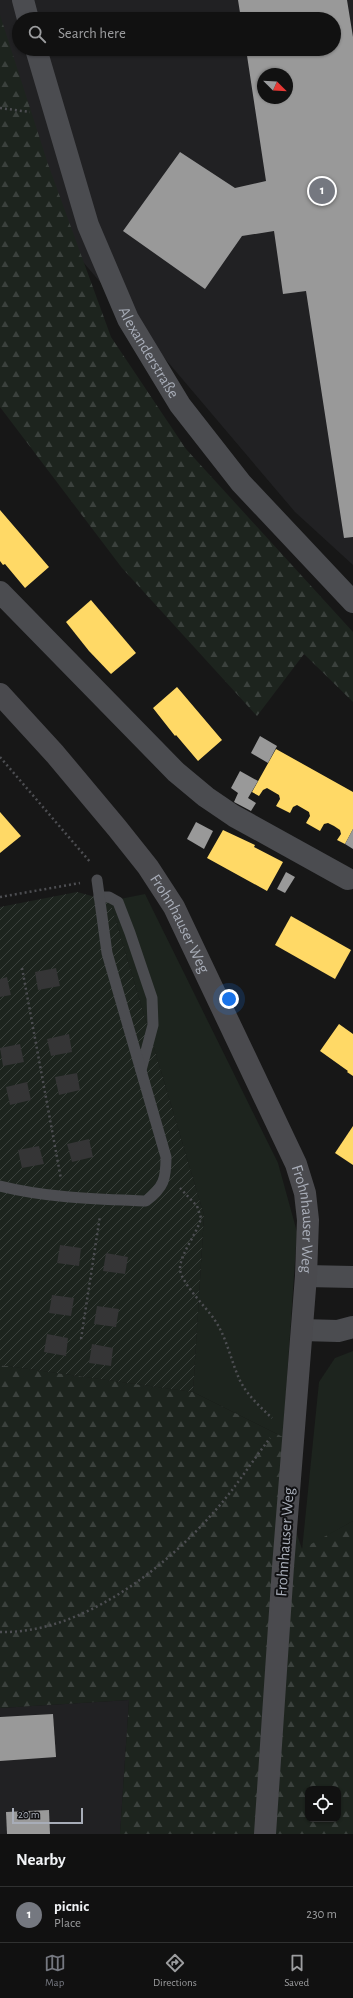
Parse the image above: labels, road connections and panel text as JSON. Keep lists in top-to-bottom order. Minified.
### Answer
{"streets":{"main road":["Frohnhauser Weg"],"street":["Alexanderstraße"]},"scale_bar":"20 m","north":"bottom right","page":{"search":"Search here","pins":"1","scale":"20 m","heading":"Nearby","list":[{"mark":"1","name":"picnic","note":"Place","value":"230 m"}],"nav":["Map","Directions","Saved"]}}
